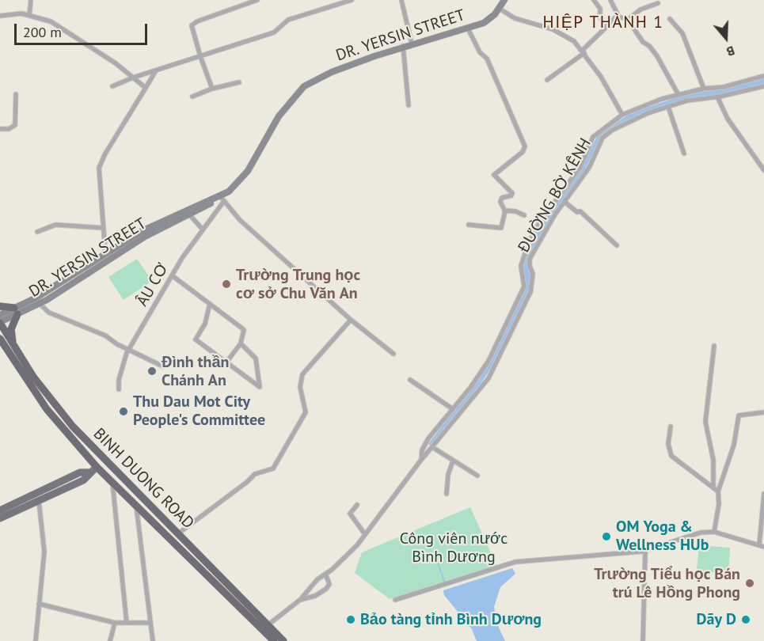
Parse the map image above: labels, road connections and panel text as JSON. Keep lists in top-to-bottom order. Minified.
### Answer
{"streets":{"highway":["BINH DUONG ROAD"],"main road":["DR. YERSIN STREET"],"street":["ĐƯỜNG BỜ KÊNH","ÂU CƠ"]},"crossings":[["DR. YERSIN STREET","ÂU CƠ"],["DR. YERSIN STREET","BINH DUONG ROAD"]],"districts":["HIỆP THÀNH 1"],"parks":["Công viên nước Bình Dương"],"places":["Trường Trung học cơ sở Chu Văn An","Đình thần Chánh An","Thu Dau Mot City People's Committee","OM Yoga & Wellness HUb","Trường Tiểu học Bán trú Lê Hồng Phong","Bảo tàng tỉnh Bình Dương","Dãy D"],"scale_bar":"200 m","north":"bottom"}
